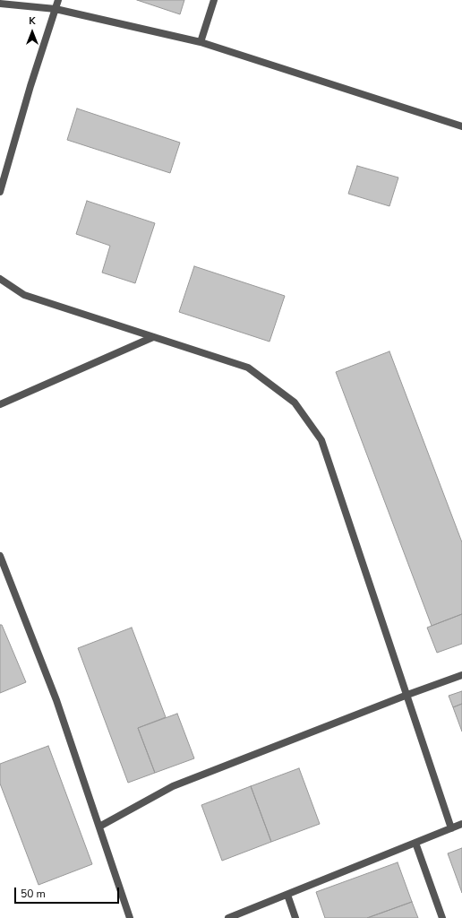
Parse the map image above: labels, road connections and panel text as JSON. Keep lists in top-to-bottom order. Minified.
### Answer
{"scale_bar":"50 m","north":"top"}
